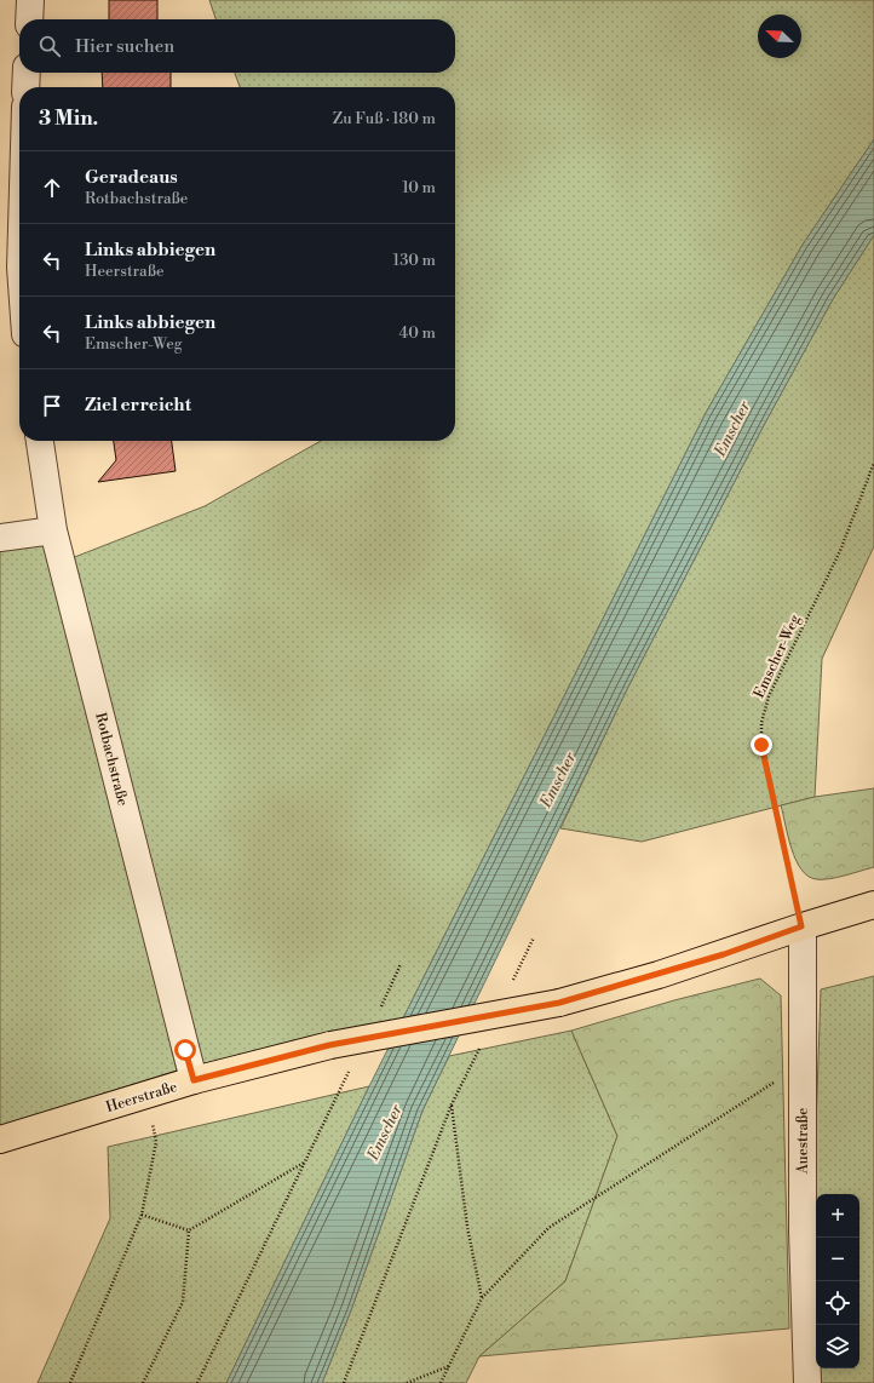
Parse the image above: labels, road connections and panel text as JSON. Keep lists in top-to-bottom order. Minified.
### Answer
{"streets":{"main road":["Heerstraße"],"street":["Rotbachstraße","Auestraße"],"path":["Emscher-Weg"]},"crossings":[["Emscher-Weg","Heerstraße"],["Emscher-Weg","Auestraße"],["Rotbachstraße","Heerstraße"],["Heerstraße","Auestraße"]],"water":["Emscher"],"north":"top left","page":{"search":"Hier suchen","heading":["3 Min.","Zu Fuß · 180 m"],"list":[["Geradeaus","Rotbachstraße","10 m"],["Links abbiegen","Heerstraße","130 m"],["Links abbiegen","Emscher-Weg","40 m"],"Ziel erreicht"],"map_buttons":["+","−"]}}
